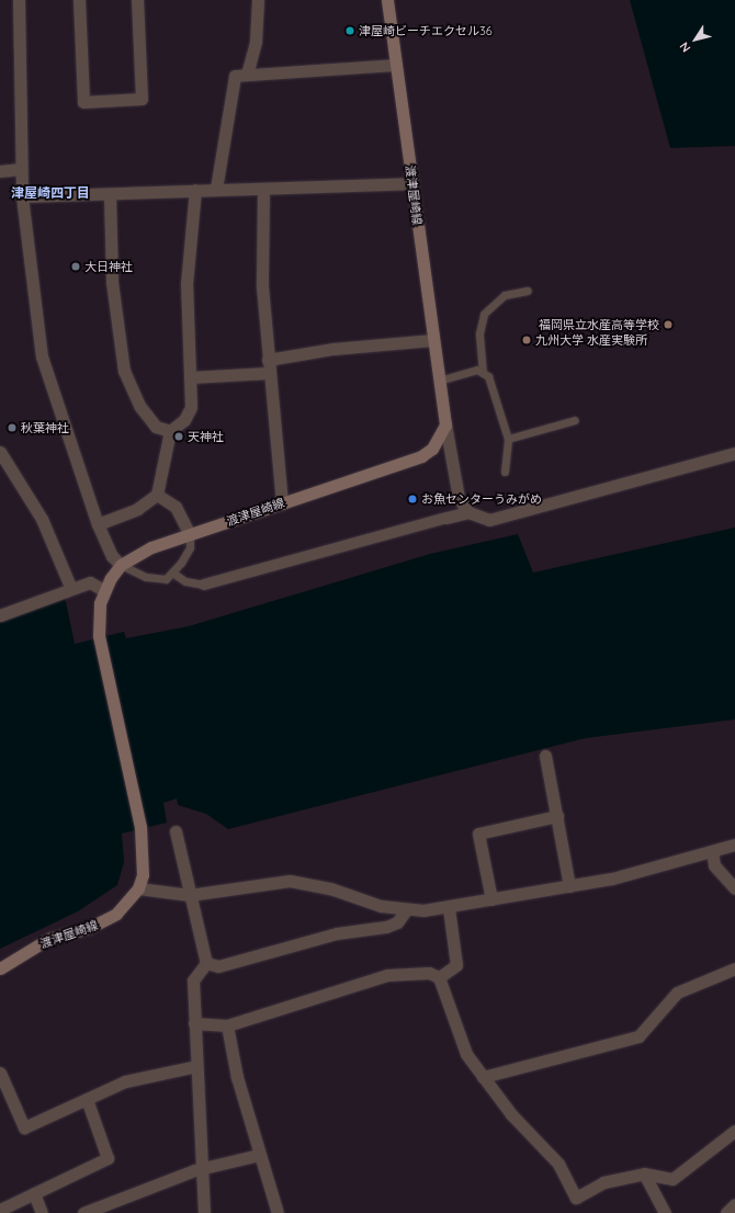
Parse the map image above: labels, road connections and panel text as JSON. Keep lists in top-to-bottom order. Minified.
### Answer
{"streets":{"main road":["渡津屋崎線"]},"districts":["津屋崎四丁目"],"places":["津屋崎ビーチエクセル36","大日神社","福岡県立水産高等学校","九州大学 水産実験所","秋葉神社","天神社","お魚センターうみがめ"],"north":"bottom left"}
